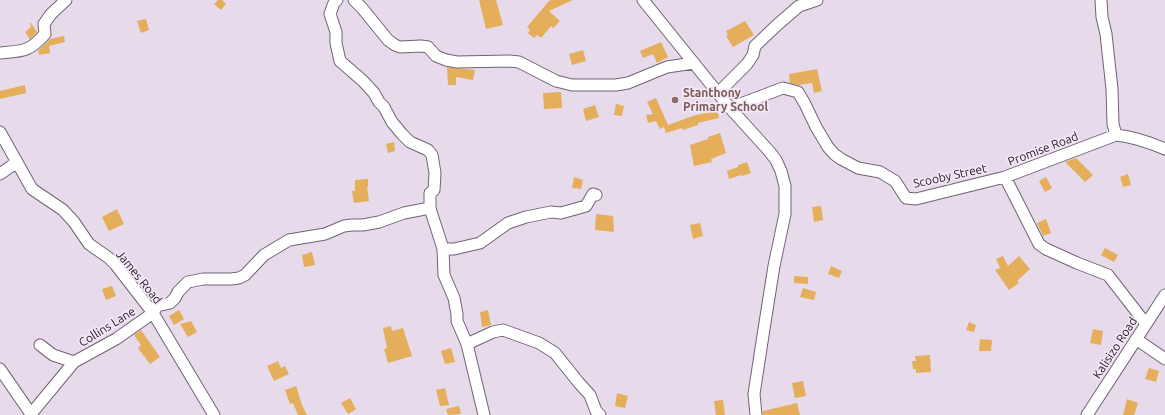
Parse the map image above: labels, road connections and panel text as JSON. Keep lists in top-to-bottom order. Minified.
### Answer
{"streets":{"street":["Promise Road","Scooby Street","James Road","Collins Lane","Kalisizo Road"]},"crossings":[["Promise Road","Scooby Street"],["Promise Road","Kalisizo Road"],["James Road","Collins Lane"]],"places":["Stanthony Primary School"]}
